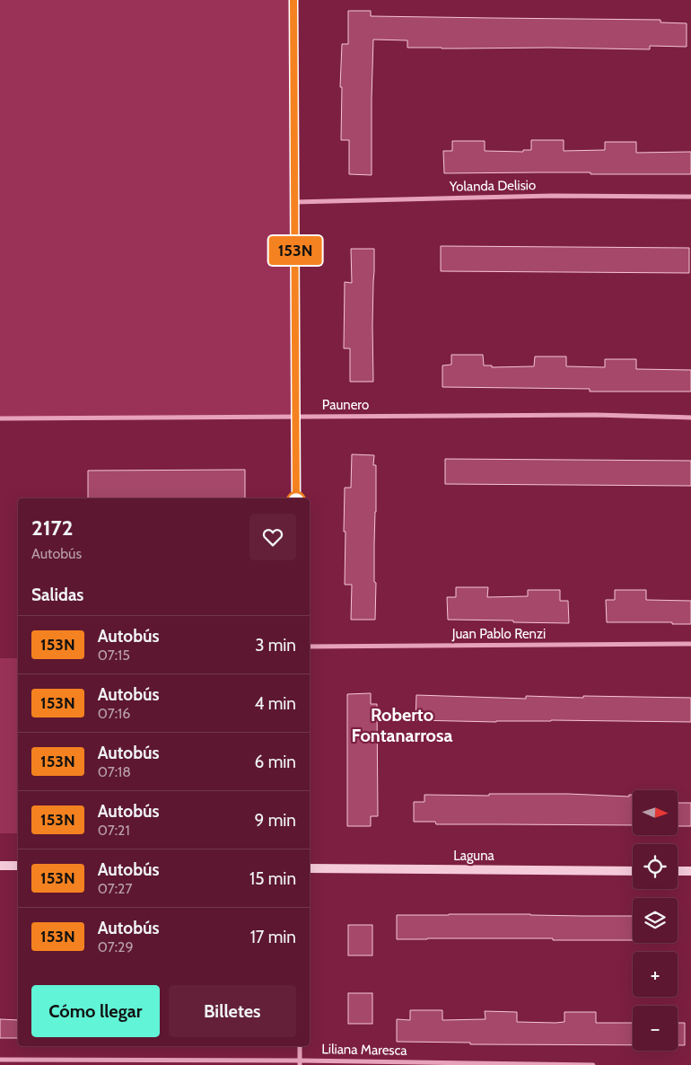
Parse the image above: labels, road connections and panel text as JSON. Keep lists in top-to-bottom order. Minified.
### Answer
{"streets":{"street":["Yolanda Delisio","Paunero","Juan Pablo Renzi","Laguna","Liliana Maresca"]},"districts":["Roberto Fontanarrosa"],"lines":["bus line 153N"],"north":"right","page":{"on_map":"153N","heading":[["2172","Autobús"],"Salidas"],"list":[{"mark":"153N","name":"Autobús","note":"07:15","value":"3 min"},{"mark":"153N","name":"Autobús","note":"07:16","value":"4 min"},{"mark":"153N","name":"Autobús","note":"07:18","value":"6 min"},{"mark":"153N","name":"Autobús","note":"07:21","value":"9 min"},{"mark":"153N","name":"Autobús","note":"07:27","value":"15 min"},{"mark":"153N","name":"Autobús","note":"07:29","value":"17 min"}],"map_buttons":["+","−"],"buttons":["Cómo llegar","Billetes"]}}
